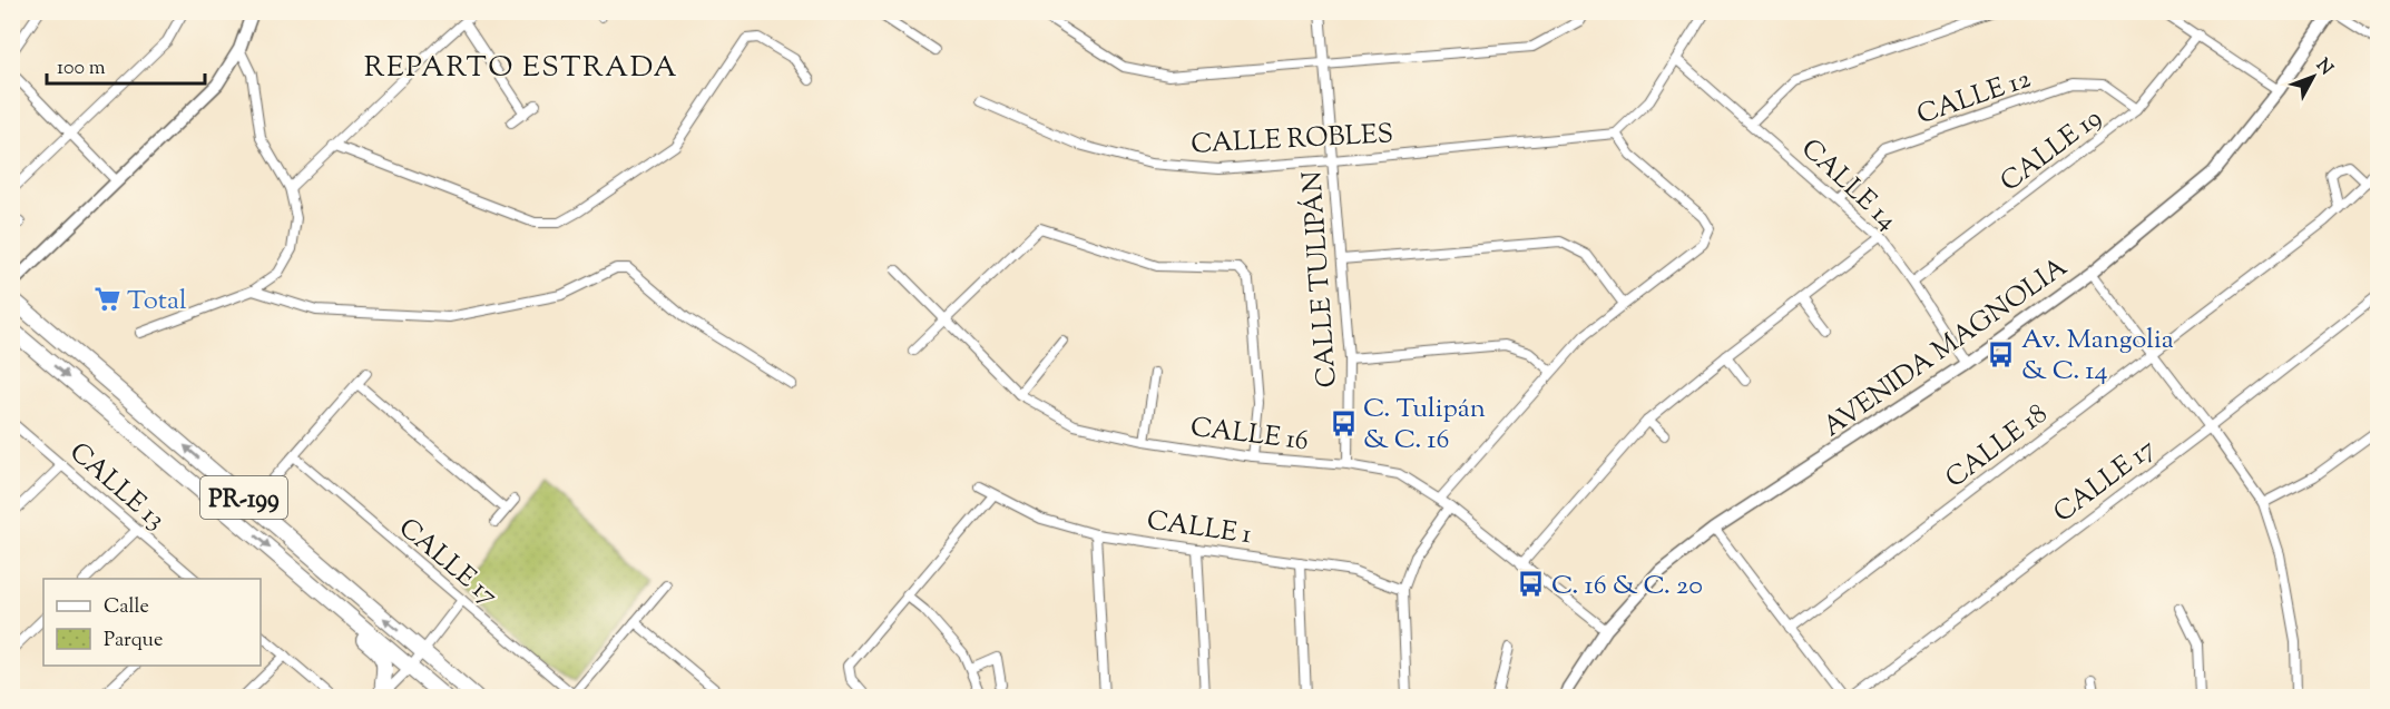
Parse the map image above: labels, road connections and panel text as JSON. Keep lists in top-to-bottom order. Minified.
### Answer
{"streets":{"highway":["PR-199"],"street":["CALLE 12","CALLE ROBLES","CALLE 19","CALLE 14","CALLE TULIPÁN","AVENIDA MAGNOLIA","CALLE 16","CALLE 18","CALLE 17","CALLE 13","CALLE 1"]},"crossings":[["CALLE 12","CALLE 19"],["CALLE 12","CALLE 14"],["CALLE ROBLES","CALLE TULIPÁN"],["CALLE 19","CALLE 14"],["CALLE 14","AVENIDA MAGNOLIA"],["CALLE TULIPÁN","CALLE 16"],["AVENIDA MAGNOLIA","CALLE 16"]],"districts":["REPARTO ESTRADA"],"places":{"supermarket":["Total"],"bus stop":["Av. Mangolia & C. 14","C. Tulipán & C. 16","C. 16 & C. 20"]},"legend":["Calle","Parque"],"scale_bar":"100 m","north":"top right"}
